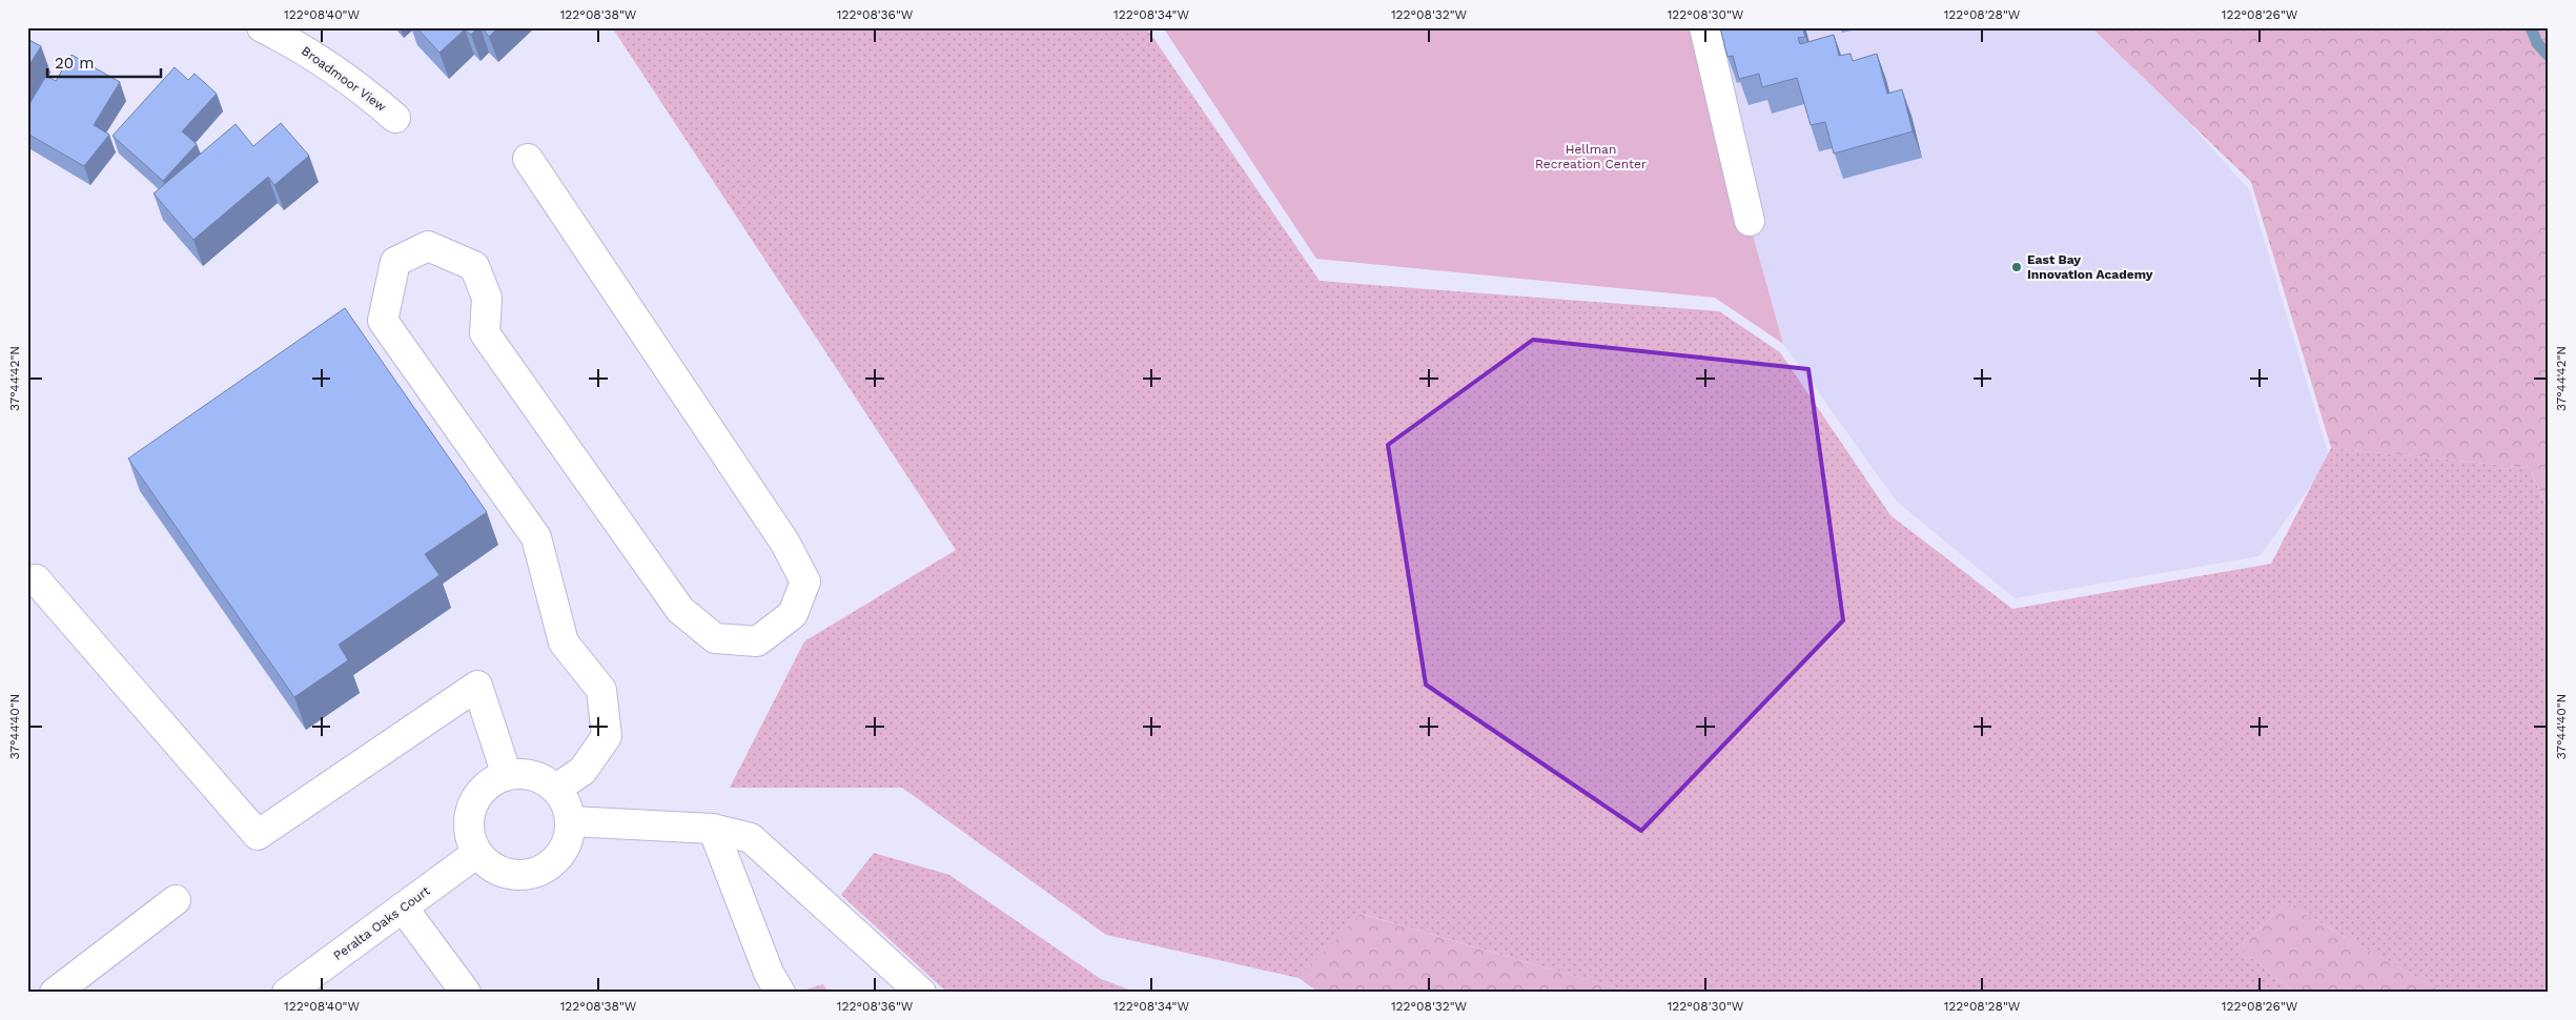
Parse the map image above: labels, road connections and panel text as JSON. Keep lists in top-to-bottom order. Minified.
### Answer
{"streets":{"street":["Broadmoor View","Peralta Oaks Court"]},"parks":["Hellman Recreation Center"],"places":["East Bay Innovation Academy"],"scale_bar":"20 m","coordinates":["122°08'40\"W","122°08'38\"W","122°08'36\"W","122°08'34\"W","122°08'32\"W","122°08'30\"W","122°08'28\"W","122°08'26\"W","37°44'42\"N","37°44'40\"N"]}
